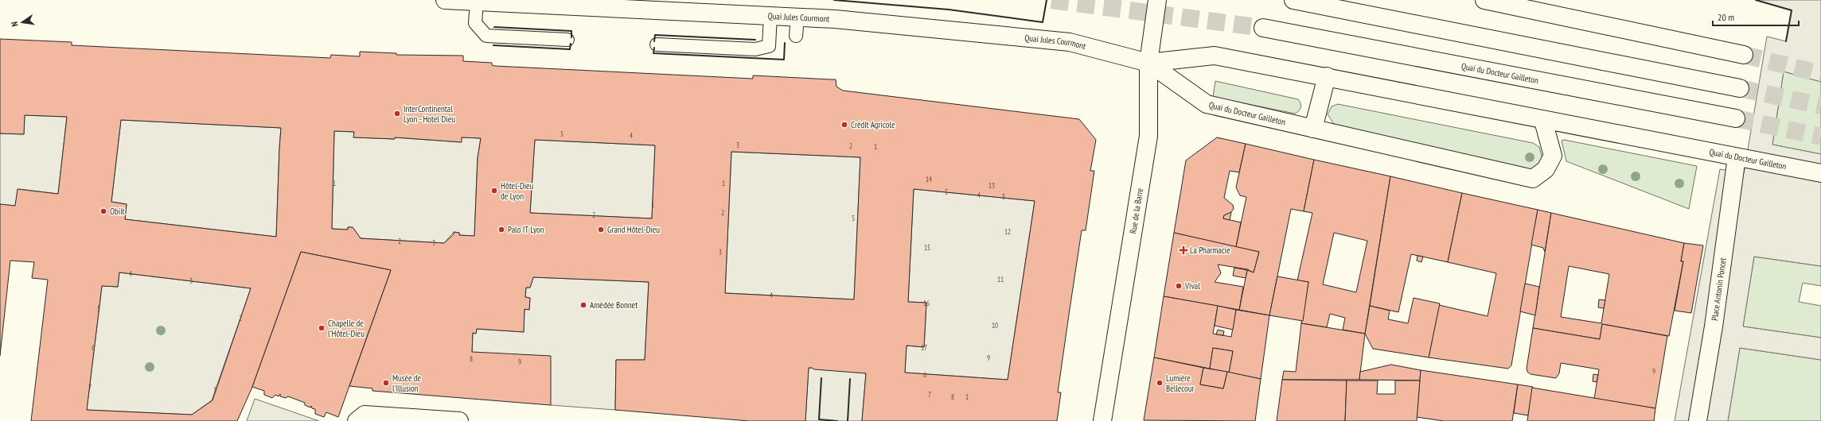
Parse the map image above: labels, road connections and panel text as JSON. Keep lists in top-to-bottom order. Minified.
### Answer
{"streets":{"main road":["Quai Jules Courmont","Quai du Docteur Gailleton","Rue de la Barre","Place Antonin Poncet"]},"crossings":[["Quai Jules Courmont","Quai du Docteur Gailleton"],["Quai Jules Courmont","Rue de la Barre"],["Quai du Docteur Gailleton","Rue de la Barre"],["Quai du Docteur Gailleton","Place Antonin Poncet"]],"places":{"other":["InterContinental Lyon - Hotel Dieu","Crédit Agricole","Hôtel-Dieu de Lyon","Obiit","Palo IT Lyon","Grand Hôtel-Dieu","Vival","Amédée Bonnet","Chapelle de l'Hôtel-Dieu","Musée de l'Illusion","Lumière Bellecour"],"health":["La Pharmacie"]},"house_numbers":["5","4","3","2","1","14","1","1","13","5","4","3","1","2","2","5","12","2","3","15","3","4","11","3","4","16","5","2","10","6","17","9","8","9","9","6","7","1","7","8","1"],"scale_bar":"20 m","north":"left"}
